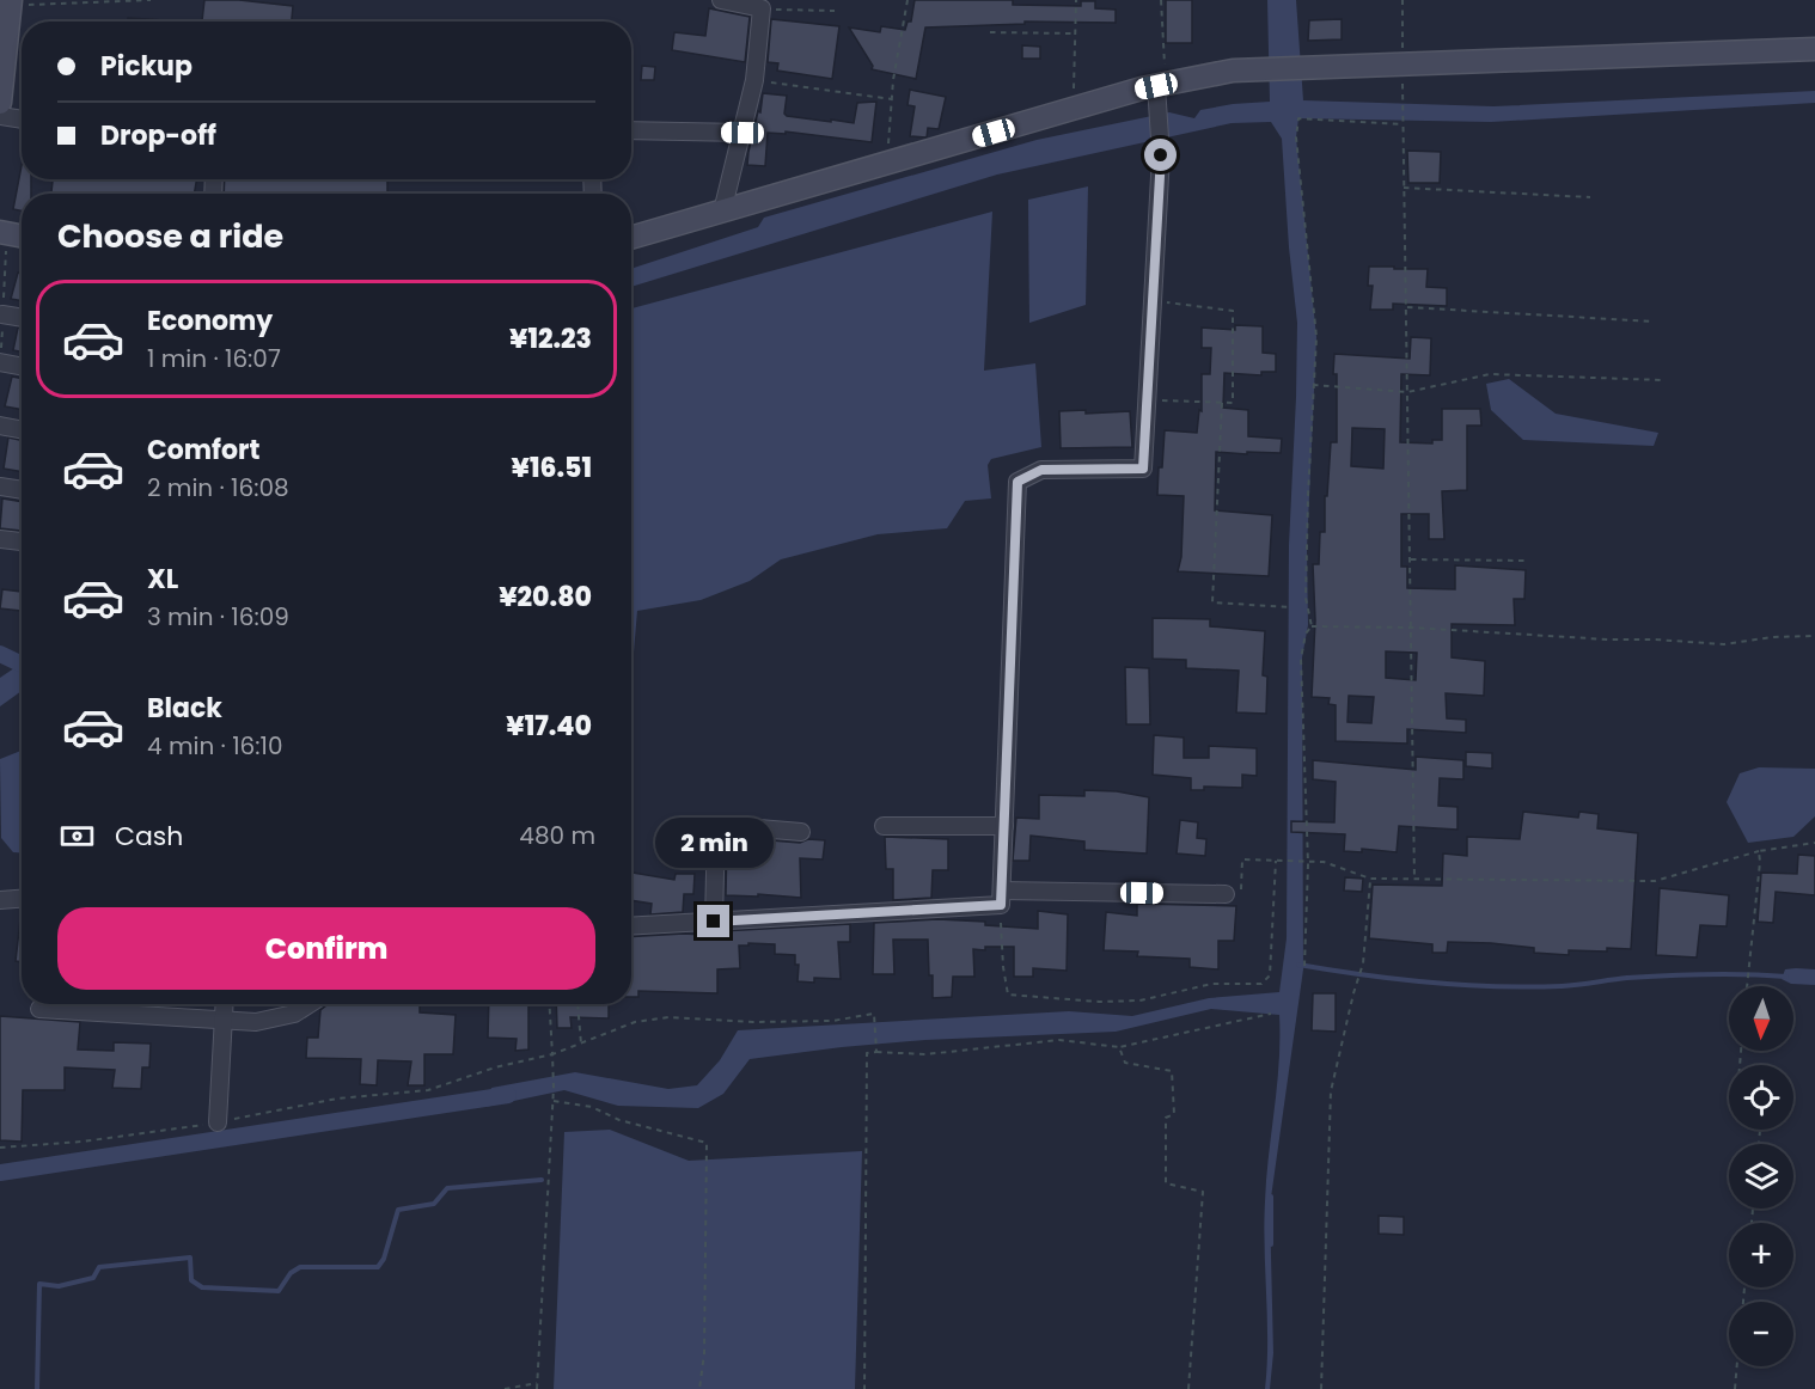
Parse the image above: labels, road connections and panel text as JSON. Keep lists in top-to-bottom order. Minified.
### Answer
{"north":"bottom","page":{"banner":["Pickup","Drop-off"],"heading":"Choose a ride","list":[{"name":"Economy","note":"1 min · 16:07","value":"¥12.23"},{"name":"Comfort","note":"2 min · 16:08","value":"¥16.51"},{"name":"XL","note":"3 min · 16:09","value":"¥20.80"},{"name":"Black","note":"4 min · 16:10","value":"¥17.40"}],"pay":["Cash","480 m"],"bubble":"2 min","buttons":"Confirm","map_buttons":["+","−"]}}
